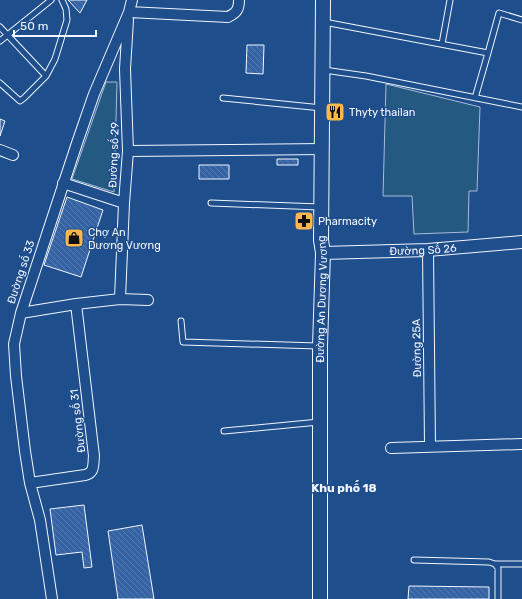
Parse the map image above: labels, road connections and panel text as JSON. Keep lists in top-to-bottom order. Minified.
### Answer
{"streets":{"main road":["Đường An Dương Vương"],"street":["Đường số 29","Đường Số 26","Đường số 33","Đường 25A","Đường số 31"]},"crossings":[["Đường số 29","Đường số 33"],["Đường Số 26","Đường An Dương Vương"],["Đường Số 26","Đường 25A"],["Đường số 33","Đường số 31"]],"districts":["Khu phố 18"],"places":{"restaurant":["Thyty thailan"],"pharmacy":["Pharmacity"],"shop":["Chợ An Dương Vương"]},"scale_bar":"50 m"}
